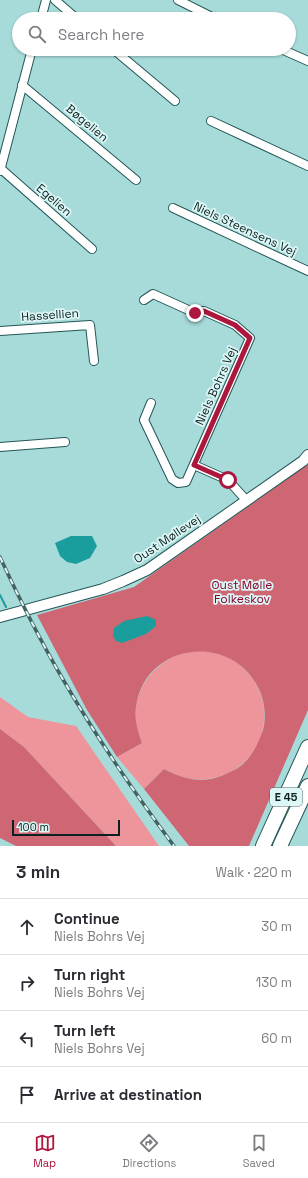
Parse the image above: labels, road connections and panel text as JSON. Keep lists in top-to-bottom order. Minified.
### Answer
{"streets":{"highway":["E 45"],"street":["Bøgelien","Egelien","Niels Steensens Vej","Hassellien","Niels Bohrs Vej","Oust Møllevej"]},"parks":["Oust Mølle Folkeskov"],"scale_bar":"100 m","page":{"search":"Search here","scale":"100 m","heading":["3 min","Walk · 220 m"],"list":[["Continue","Niels Bohrs Vej","30 m"],["Turn right","Niels Bohrs Vej","130 m"],["Turn left","Niels Bohrs Vej","60 m"],"Arrive at destination"],"nav":["Map","Directions","Saved"]}}
